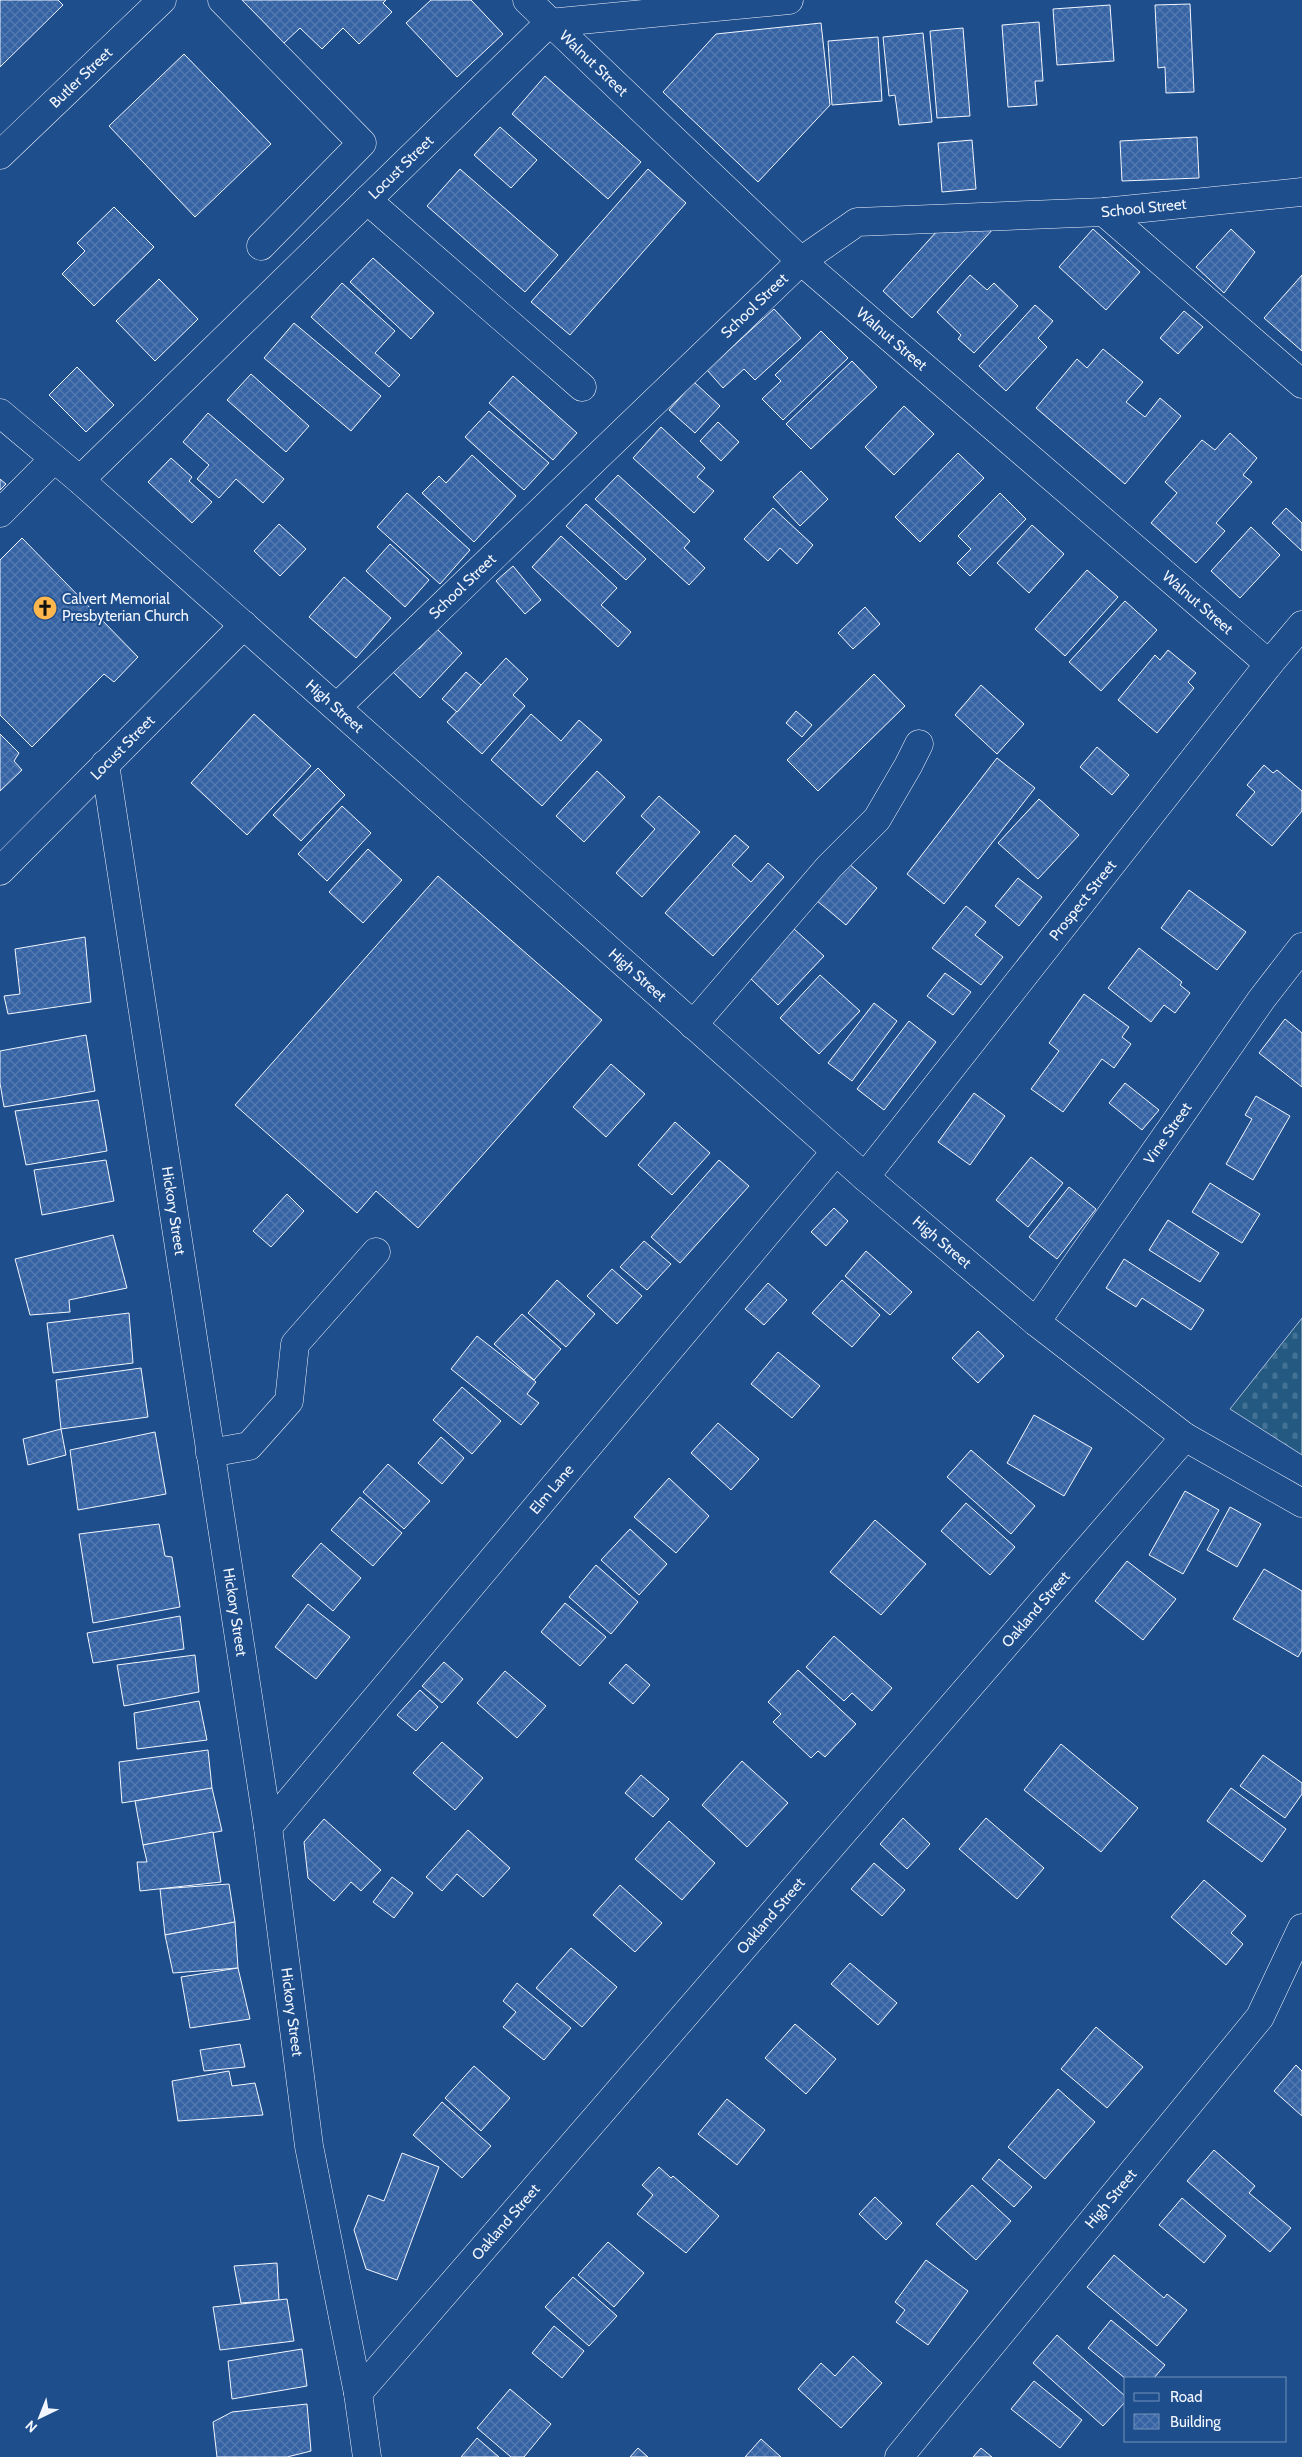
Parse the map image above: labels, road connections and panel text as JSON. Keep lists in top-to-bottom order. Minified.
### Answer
{"streets":{"street":["Walnut Street","Butler Street","Locust Street","School Street","High Street","Prospect Street","Vine Street","Hickory Street","Elm Lane","Oakland Street"]},"crossings":[["Walnut Street","Locust Street"],["Walnut Street","School Street"],["Walnut Street","Prospect Street"],["Locust Street","High Street"],["Locust Street","Hickory Street"],["School Street","High Street"],["High Street","Prospect Street"],["High Street","Vine Street"],["High Street","Elm Lane"],["High Street","Oakland Street"],["Hickory Street","Elm Lane"],["Hickory Street","Oakland Street"]],"places":{"church":["Calvert Memorial Presbyterian Church"]},"legend":["Road","Building"],"north":"bottom left"}
